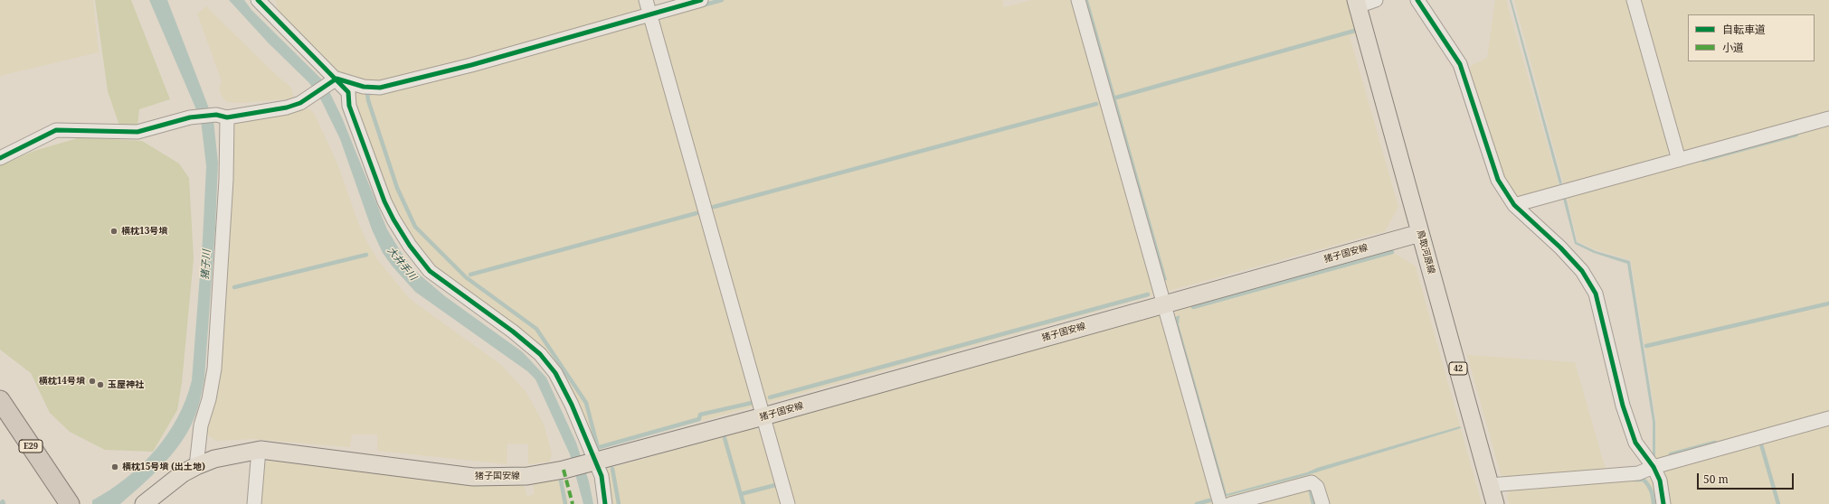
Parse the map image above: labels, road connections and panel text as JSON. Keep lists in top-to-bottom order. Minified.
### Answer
{"streets":{"highway":["E29"],"main road":["鳥取河原線","猪子国安線","42"]},"crossings":[["鳥取河原線","猪子国安線"]],"water":["大井手川","猪子川"],"places":["横枕13号墳","横枕14号墳","玉屋神社","横枕15号墳 (出土地)"],"legend":["自転車道","小道"],"scale_bar":"50 m"}
